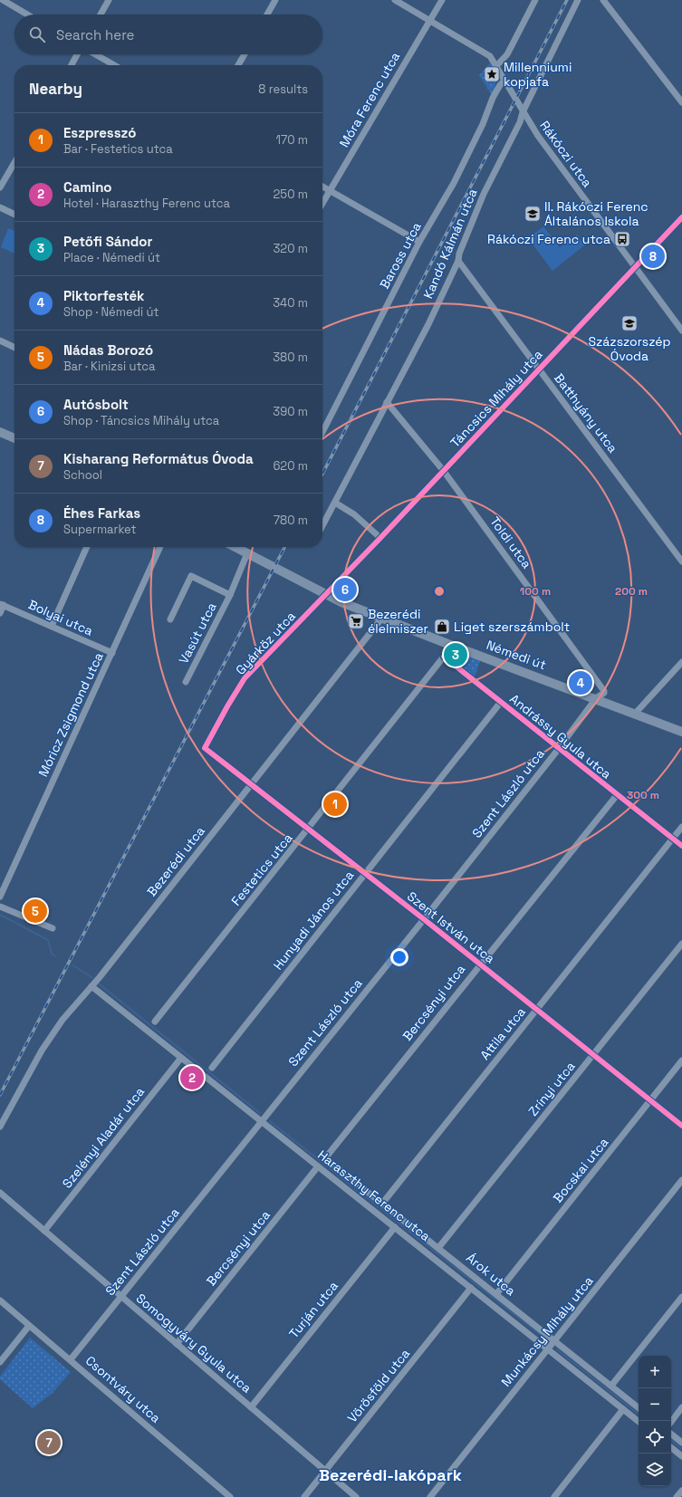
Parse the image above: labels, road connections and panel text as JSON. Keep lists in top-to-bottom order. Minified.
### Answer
{"streets":{"main road":["Némedi út"],"street":["Móra Ferenc utca","Rákóczi utca","Kandó Kálmán utca","Baross utca","Táncsics Mihály utca","Batthyány utca","Toldi utca","Bolyai utca","Vasút utca","Gyárköz utca","Móricz Zsigmond utca","Andrássy Gyula utca","Szent László utca","Bezerédi utca","Festetics utca","Hunyadi János utca","Szent István utca","Bercsényi utca","Attila utca","Zrínyi utca","Szelényi Aladár utca","Bocskai utca","Haraszthy Ferenc utca","Árok utca","Turján utca","Munkácsy Mihály utca","Somogyváry Gyula utca","Vörösföld utca","Csontváry utca"]},"crossings":[["Móra Ferenc utca","Rákóczi utca"],["Rákóczi utca","Kandó Kálmán utca"],["Rákóczi utca","Baross utca"],["Rákóczi utca","Táncsics Mihály utca"],["Kandó Kálmán utca","Batthyány utca"],["Kandó Kálmán utca","Toldi utca"],["Táncsics Mihály utca","Batthyány utca"],["Táncsics Mihály utca","Toldi utca"],["Táncsics Mihály utca","Gyárköz utca"],["Táncsics Mihály utca","Némedi út"],["Toldi utca","Némedi út"],["Toldi utca","Szent László utca"],["Bolyai utca","Móricz Zsigmond utca"],["Vasút utca","Némedi út"],["Gyárköz utca","Némedi út"],["Gyárköz utca","Szent István utca"],["Némedi út","Szent László utca"],["Némedi út","Bezerédi utca"],["Némedi út","Festetics utca"],["Andrássy Gyula utca","Szent László utca"],["Andrássy Gyula utca","Festetics utca"],["Andrássy Gyula utca","Hunyadi János utca"],["Andrássy Gyula utca","Bercsényi utca"],["Andrássy Gyula utca","Attila utca"],["Szent László utca","Szent István utca"],["Szent László utca","Haraszthy Ferenc utca"],["Szent László utca","Somogyváry Gyula utca"],["Szent László utca","Csontváry utca"],["Bezerédi utca","Szent István utca"],["Bezerédi utca","Haraszthy Ferenc utca"],["Festetics utca","Szent István utca"],["Hunyadi János utca","Szent István utca"],["Szent István utca","Bercsényi utca"],["Szent István utca","Attila utca"],["Szent István utca","Zrínyi utca"],["Szent István utca","Bocskai utca"],["Bercsényi utca","Haraszthy Ferenc utca"],["Bercsényi utca","Árok utca"],["Bercsényi utca","Somogyváry Gyula utca"],["Attila utca","Árok utca"],["Zrínyi utca","Árok utca"],["Szelényi Aladár utca","Haraszthy Ferenc utca"],["Szelényi Aladár utca","Somogyváry Gyula utca"],["Bocskai utca","Árok utca"],["Haraszthy Ferenc utca","Turján utca"],["Haraszthy Ferenc utca","Munkácsy Mihály utca"],["Haraszthy Ferenc utca","Vörösföld utca"],["Árok utca","Munkácsy Mihály utca"],["Turján utca","Somogyváry Gyula utca"],["Somogyváry Gyula utca","Vörösföld utca"]],"districts":["Bezerédi-lakópark"],"places":{"place":["Millenniumi kopjafa"],"school or university":["II. Rákóczi Ferenc Általános Iskola","Százszorszép Óvoda"],"bus stop":["Rákóczi Ferenc utca"],"supermarket":["Bezerédi élelmiszer"],"shop":["Liget szerszámbolt"]},"page":{"search":"Search here","heading":["Nearby","8 results"],"list":[{"mark":"1","name":"Eszpresszó","note":"Bar · Festetics utca","value":"170 m"},{"mark":"2","name":"Camino","note":"Hotel · Haraszthy Ferenc utca","value":"250 m"},{"mark":"3","name":"Petőfi Sándor","note":"Place · Némedi út","value":"320 m"},{"mark":"4","name":"Piktorfesték","note":"Shop · Némedi út","value":"340 m"},{"mark":"5","name":"Nádas Borozó","note":"Bar · Kinizsi utca","value":"380 m"},{"mark":"6","name":"Autósbolt","note":"Shop · Táncsics Mihály utca","value":"390 m"},{"mark":"7","name":"Kisharang Református Óvoda","note":"School","value":"620 m"},{"mark":"8","name":"Éhes Farkas","note":"Supermarket","value":"780 m"}],"pins":["8","6","3","4","1","5","2","7"],"map_buttons":["+","−"]},"rings":["100 m","200 m","300 m"]}
